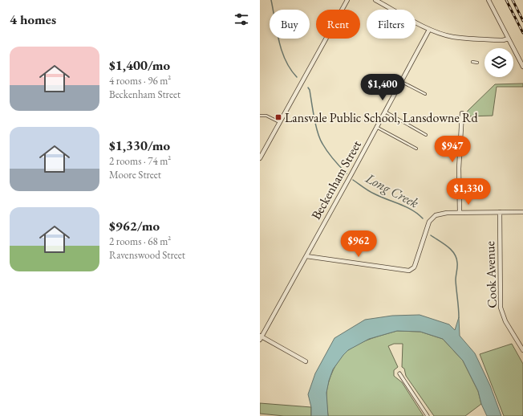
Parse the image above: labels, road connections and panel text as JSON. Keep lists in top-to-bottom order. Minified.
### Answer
{"streets":{"street":["Beckenham Street","Cook Avenue"]},"water":["Long Creek"],"places":{"transit":["Lansvale Public School, Lansdowne Rd"]},"page":{"heading":"4 homes","chip":["Buy","Rent","Filters"],"list":[{"name":"$1,400/mo","note":"4 rooms · 96 m² · Beckenham Street"},{"name":"$1,330/mo","note":"2 rooms · 74 m² · Moore Street"},{"name":"$962/mo","note":"2 rooms · 68 m² · Ravenswood Street"}],"price":["$1,400","$947","$1,330","$962"]}}
